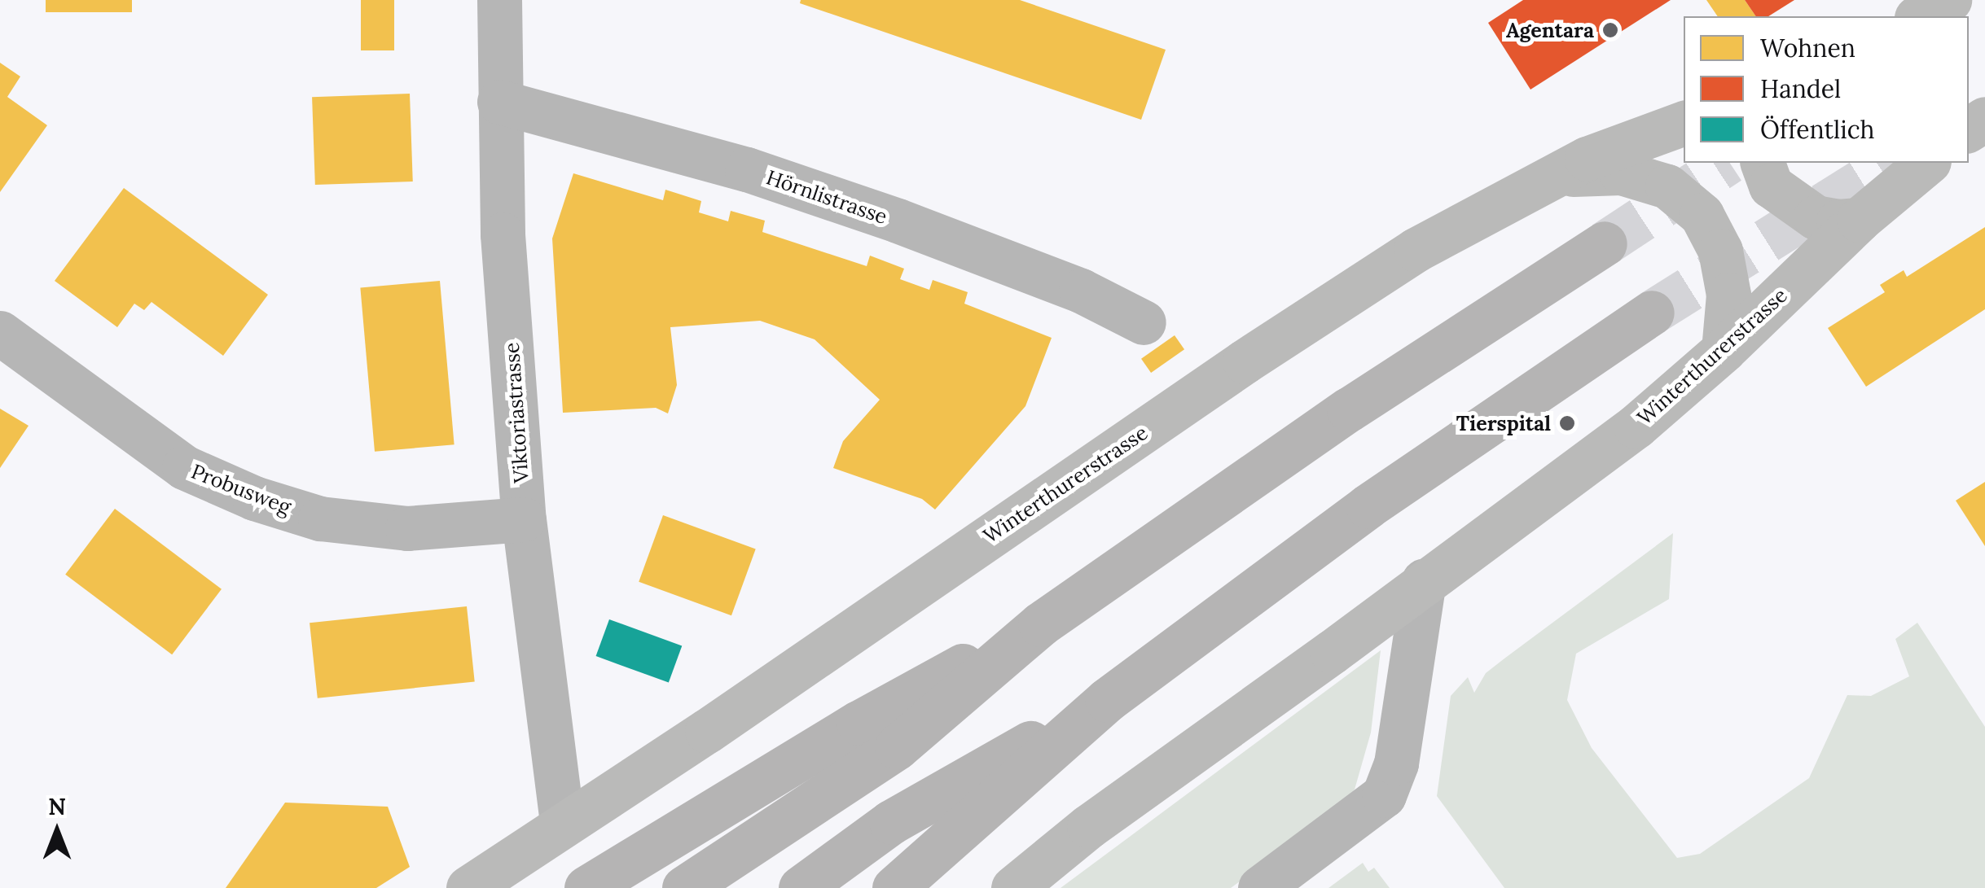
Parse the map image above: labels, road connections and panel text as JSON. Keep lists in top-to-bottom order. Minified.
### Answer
{"streets":{"main road":["Winterthurerstrasse"],"street":["Hörnlistrasse","Viktoriastrasse","Probusweg"]},"crossings":[["Hörnlistrasse","Viktoriastrasse"],["Winterthurerstrasse","Viktoriastrasse"],["Viktoriastrasse","Probusweg"]],"places":["Agentara","Tierspital"],"legend":["Wohnen","Handel","Öffentlich"],"north":"top"}
